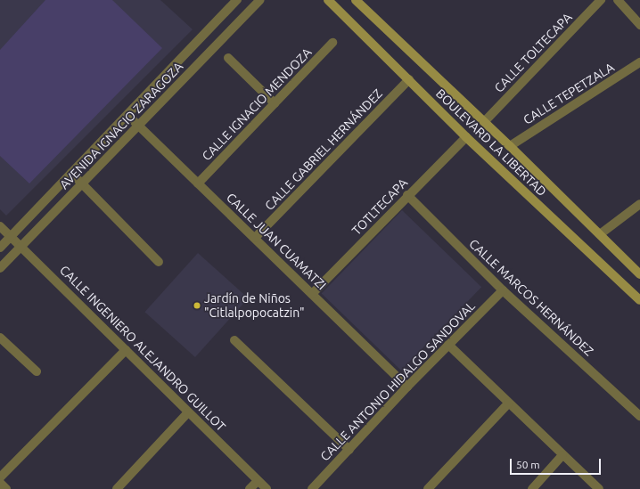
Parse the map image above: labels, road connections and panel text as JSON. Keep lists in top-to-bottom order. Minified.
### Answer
{"streets":{"main road":["BOULEVARD LA LIBERTAD"],"street":["CALLE TOLTECAPA","CALLE TEPETZALA","CALLE IGNACIO MENDOZA","AVENIDA IGNACIO ZARAGOZA","CALLE GABRIEL HERNÁNDEZ","TOTLTECAPA","CALLE JUAN CUAMATZI","CALLE MARCOS HERNÁNDEZ","CALLE INGENIERO ALEJANDRO GUILLOT","CALLE ANTONIO HIDALGO SANDOVAL"]},"crossings":[["CALLE TOLTECAPA","BOULEVARD LA LIBERTAD"],["CALLE TEPETZALA","BOULEVARD LA LIBERTAD"],["CALLE IGNACIO MENDOZA","CALLE JUAN CUAMATZI"],["AVENIDA IGNACIO ZARAGOZA","CALLE JUAN CUAMATZI"],["AVENIDA IGNACIO ZARAGOZA","CALLE INGENIERO ALEJANDRO GUILLOT"],["BOULEVARD LA LIBERTAD","CALLE GABRIEL HERNÁNDEZ"],["BOULEVARD LA LIBERTAD","TOTLTECAPA"],["CALLE GABRIEL HERNÁNDEZ","CALLE JUAN CUAMATZI"],["TOTLTECAPA","CALLE JUAN CUAMATZI"],["TOTLTECAPA","CALLE MARCOS HERNÁNDEZ"],["CALLE JUAN CUAMATZI","CALLE ANTONIO HIDALGO SANDOVAL"],["CALLE MARCOS HERNÁNDEZ","CALLE ANTONIO HIDALGO SANDOVAL"]],"places":["Jardín de Niños \"Citlalpopocatzin\""],"scale_bar":"50 m"}
